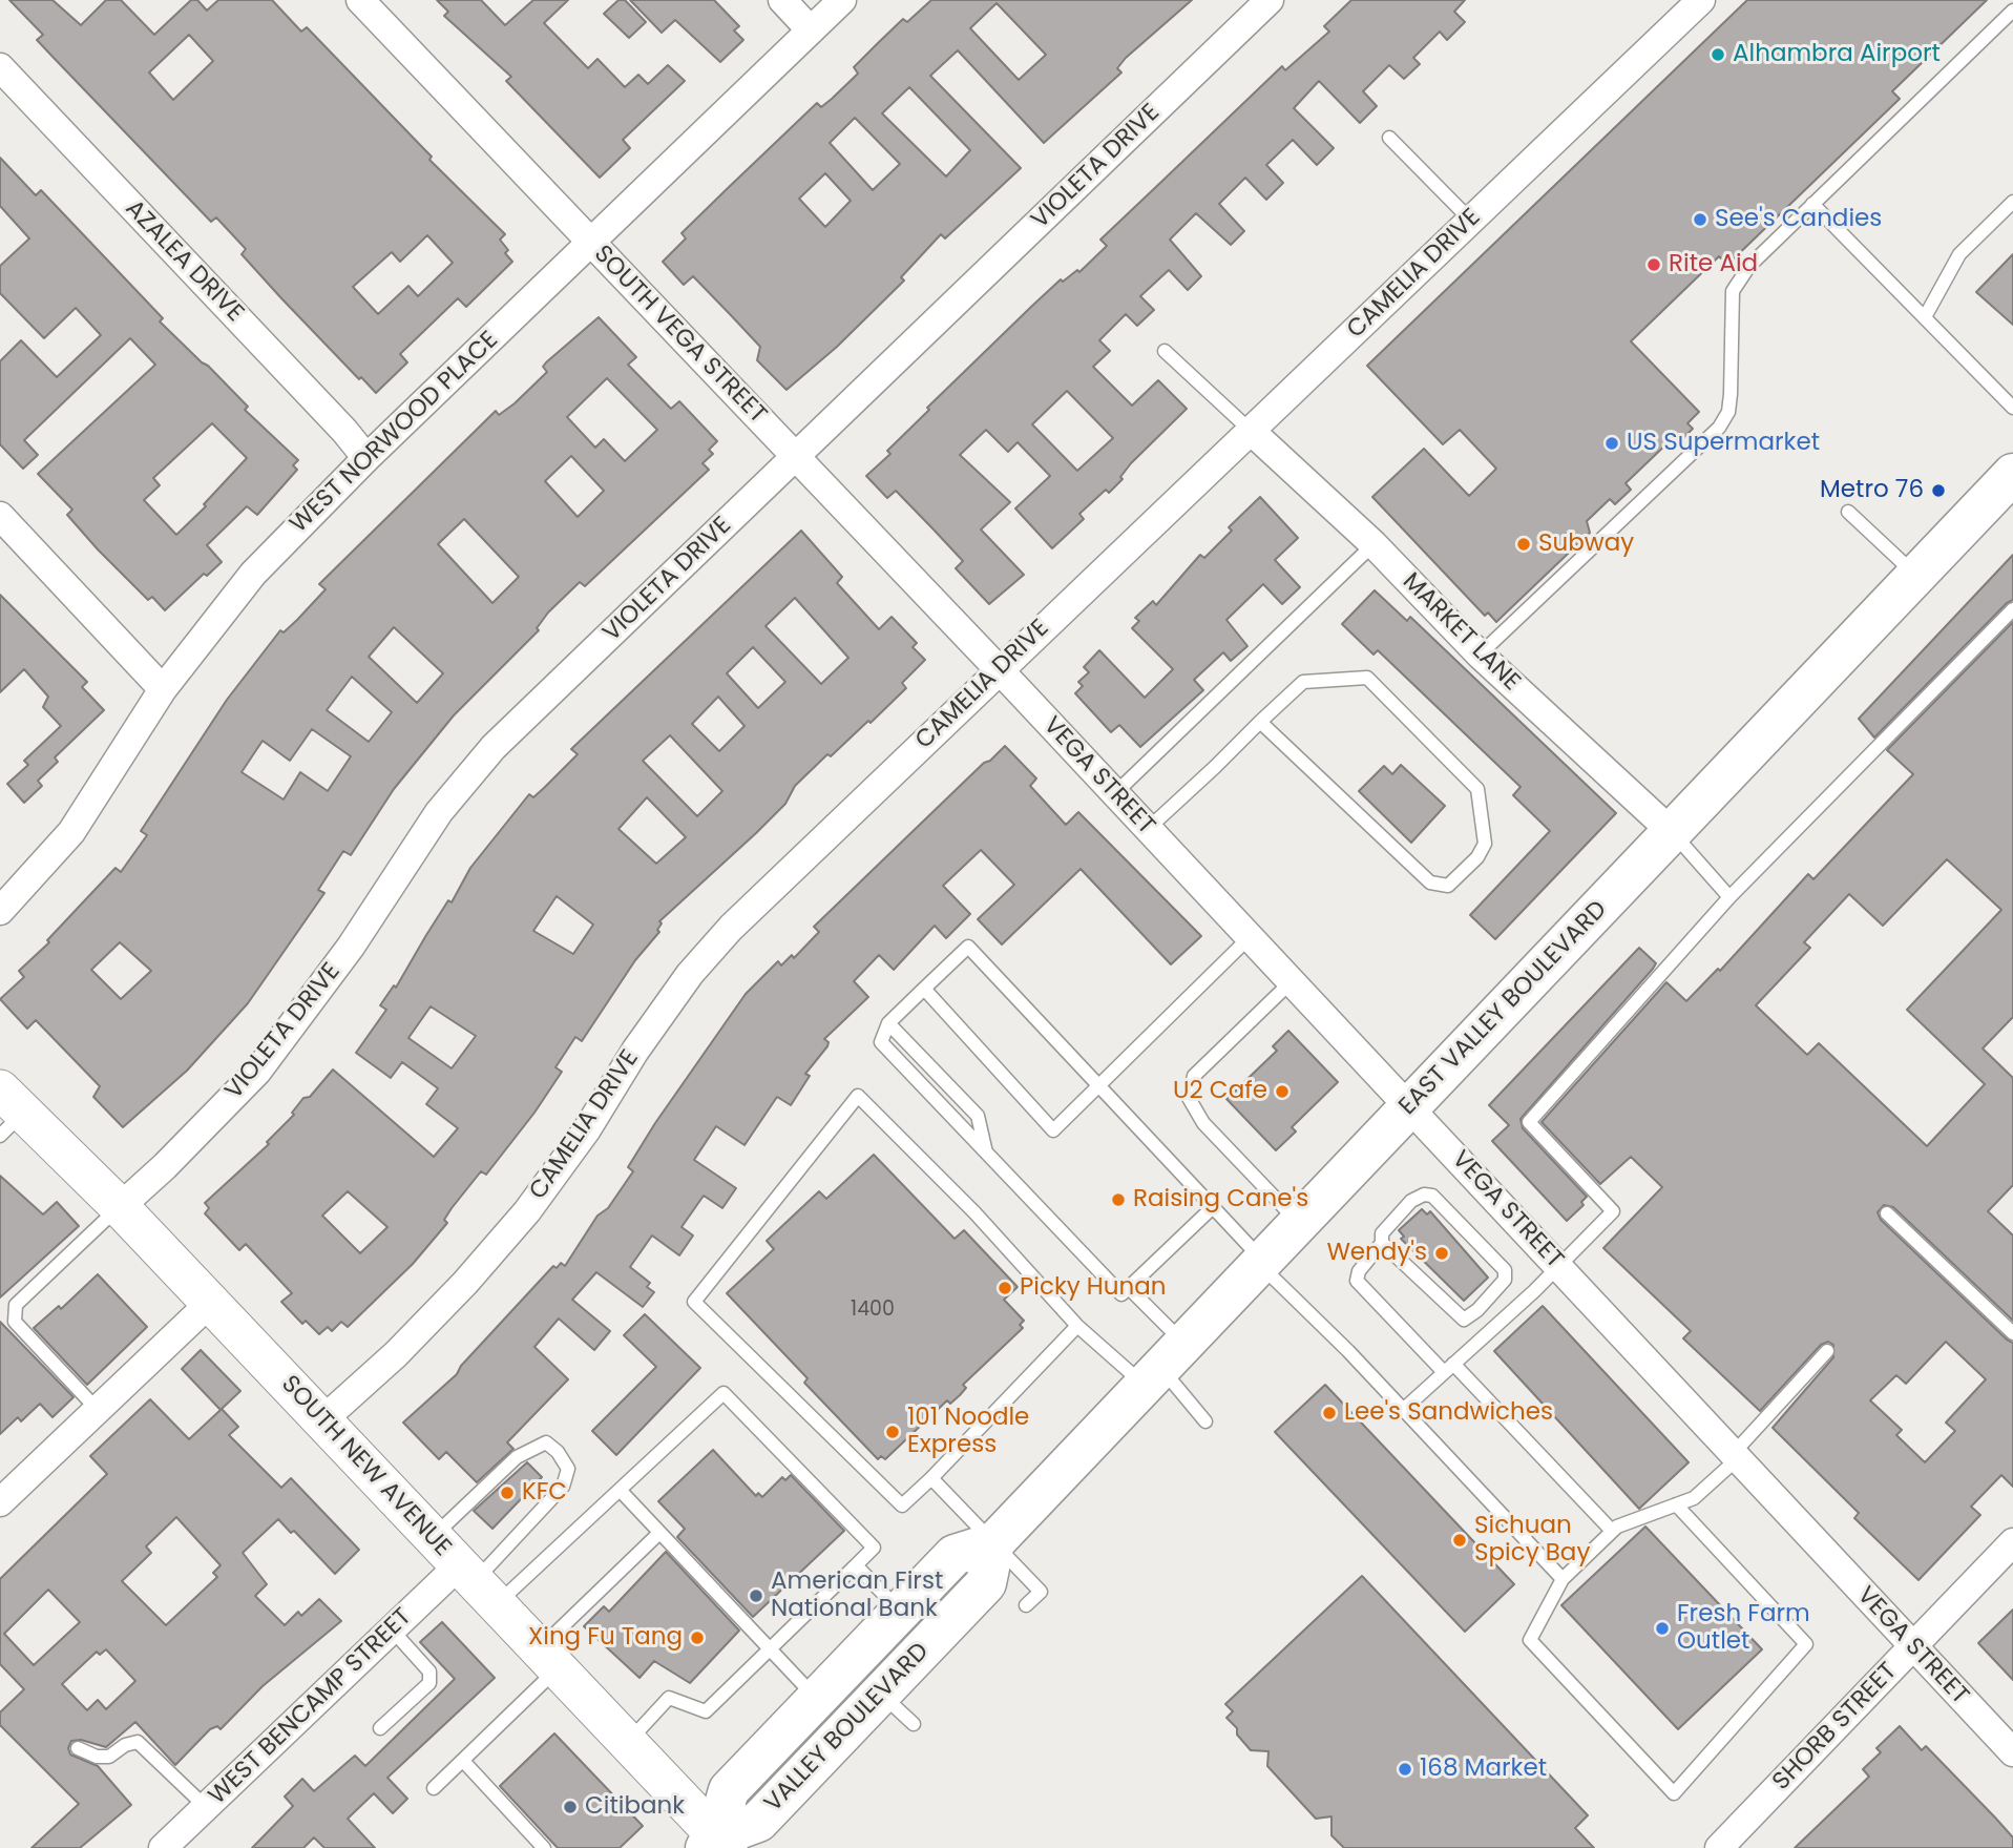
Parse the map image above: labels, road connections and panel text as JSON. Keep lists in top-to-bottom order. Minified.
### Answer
{"streets":{"main road":["EAST VALLEY BOULEVARD","SOUTH NEW AVENUE","VALLEY BOULEVARD"],"street":["VIOLETA DRIVE","AZALEA DRIVE","CAMELIA DRIVE","SOUTH VEGA STREET","WEST NORWOOD PLACE","MARKET LANE","VEGA STREET","WEST BENCAMP STREET","SHORB STREET"]},"crossings":[["VIOLETA DRIVE","SOUTH VEGA STREET"],["VIOLETA DRIVE","SOUTH NEW AVENUE"],["AZALEA DRIVE","WEST NORWOOD PLACE"],["CAMELIA DRIVE","SOUTH VEGA STREET"],["CAMELIA DRIVE","MARKET LANE"],["CAMELIA DRIVE","VEGA STREET"],["CAMELIA DRIVE","SOUTH NEW AVENUE"],["SOUTH VEGA STREET","WEST NORWOOD PLACE"],["SOUTH VEGA STREET","VEGA STREET"],["MARKET LANE","EAST VALLEY BOULEVARD"],["VEGA STREET","EAST VALLEY BOULEVARD"],["VEGA STREET","SHORB STREET"],["EAST VALLEY BOULEVARD","VALLEY BOULEVARD"],["SOUTH NEW AVENUE","WEST BENCAMP STREET"],["SOUTH NEW AVENUE","VALLEY BOULEVARD"]],"places":["Alhambra Airport","See's Candies","Rite Aid","US Supermarket","Metro 76","Subway","U2 Cafe","Raising Cane's","Wendy's","Picky Hunan","Lee's Sandwiches","101 Noodle Express","KFC","Sichuan Spicy Bay","American First National Bank","Fresh Farm Outlet","Xing Fu Tang","168 Market","Citibank"],"house_numbers":["1400"]}
